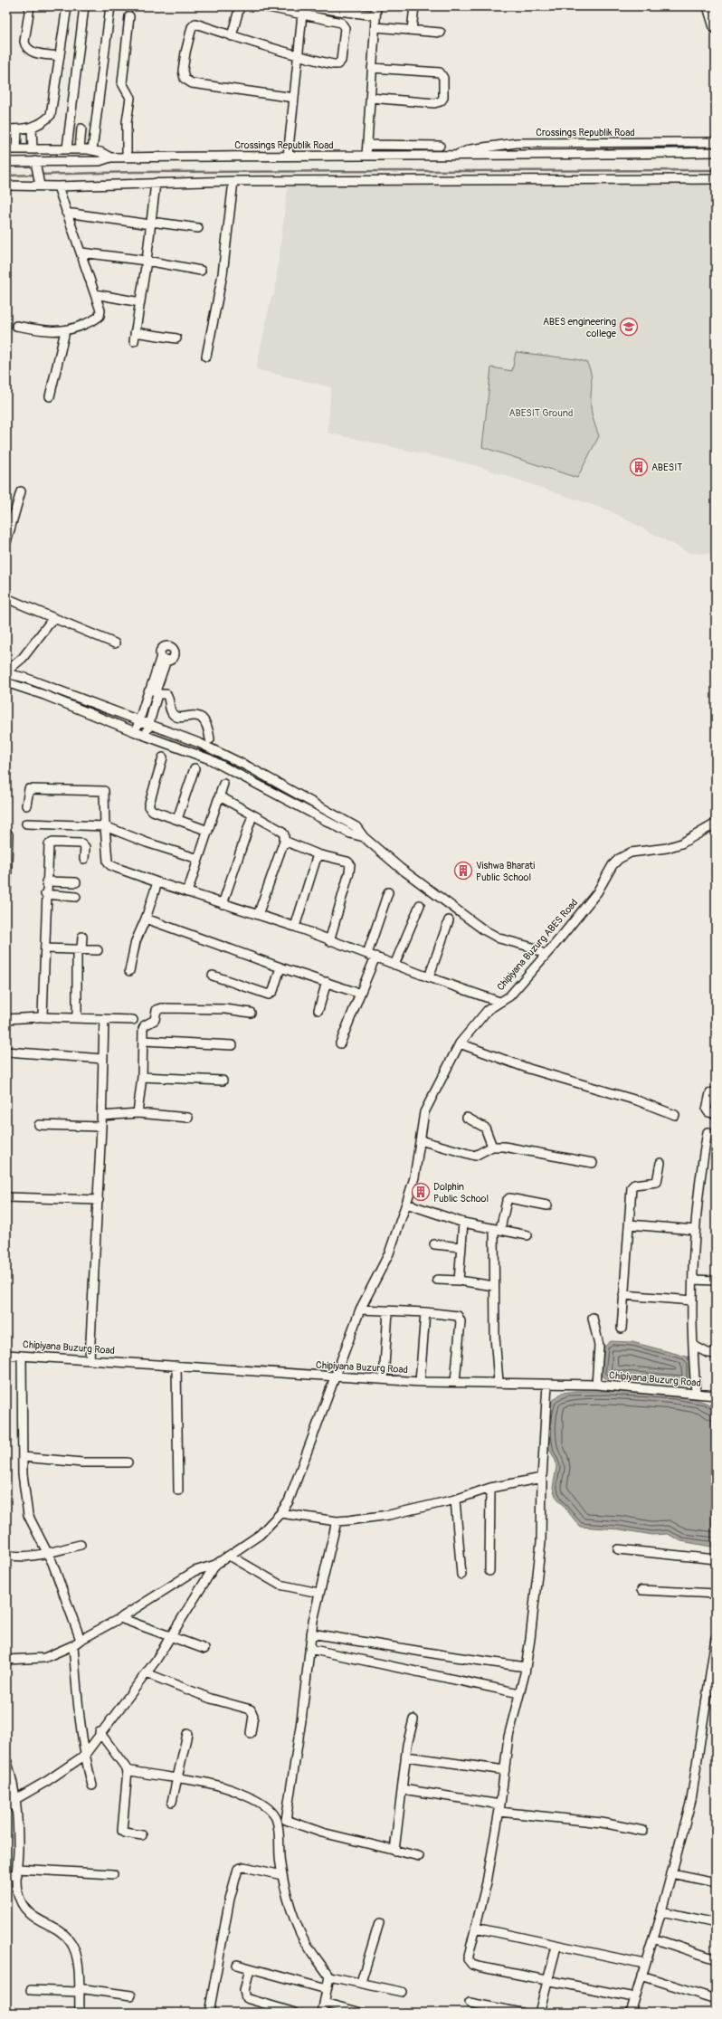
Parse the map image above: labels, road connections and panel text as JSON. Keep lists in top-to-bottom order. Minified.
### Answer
{"streets":{"street":["Crossings Republik Road","Chipiyana Buzurg ABES Road","Chipiyana Buzurg Road"]},"crossings":[["Chipiyana Buzurg ABES Road","Chipiyana Buzurg Road"]],"parks":["ABESIT Ground"],"places":{"school or university":["ABES engineering college"],"building":["ABESIT","Vishwa Bharati Public School","Dolphin Public School"]}}
